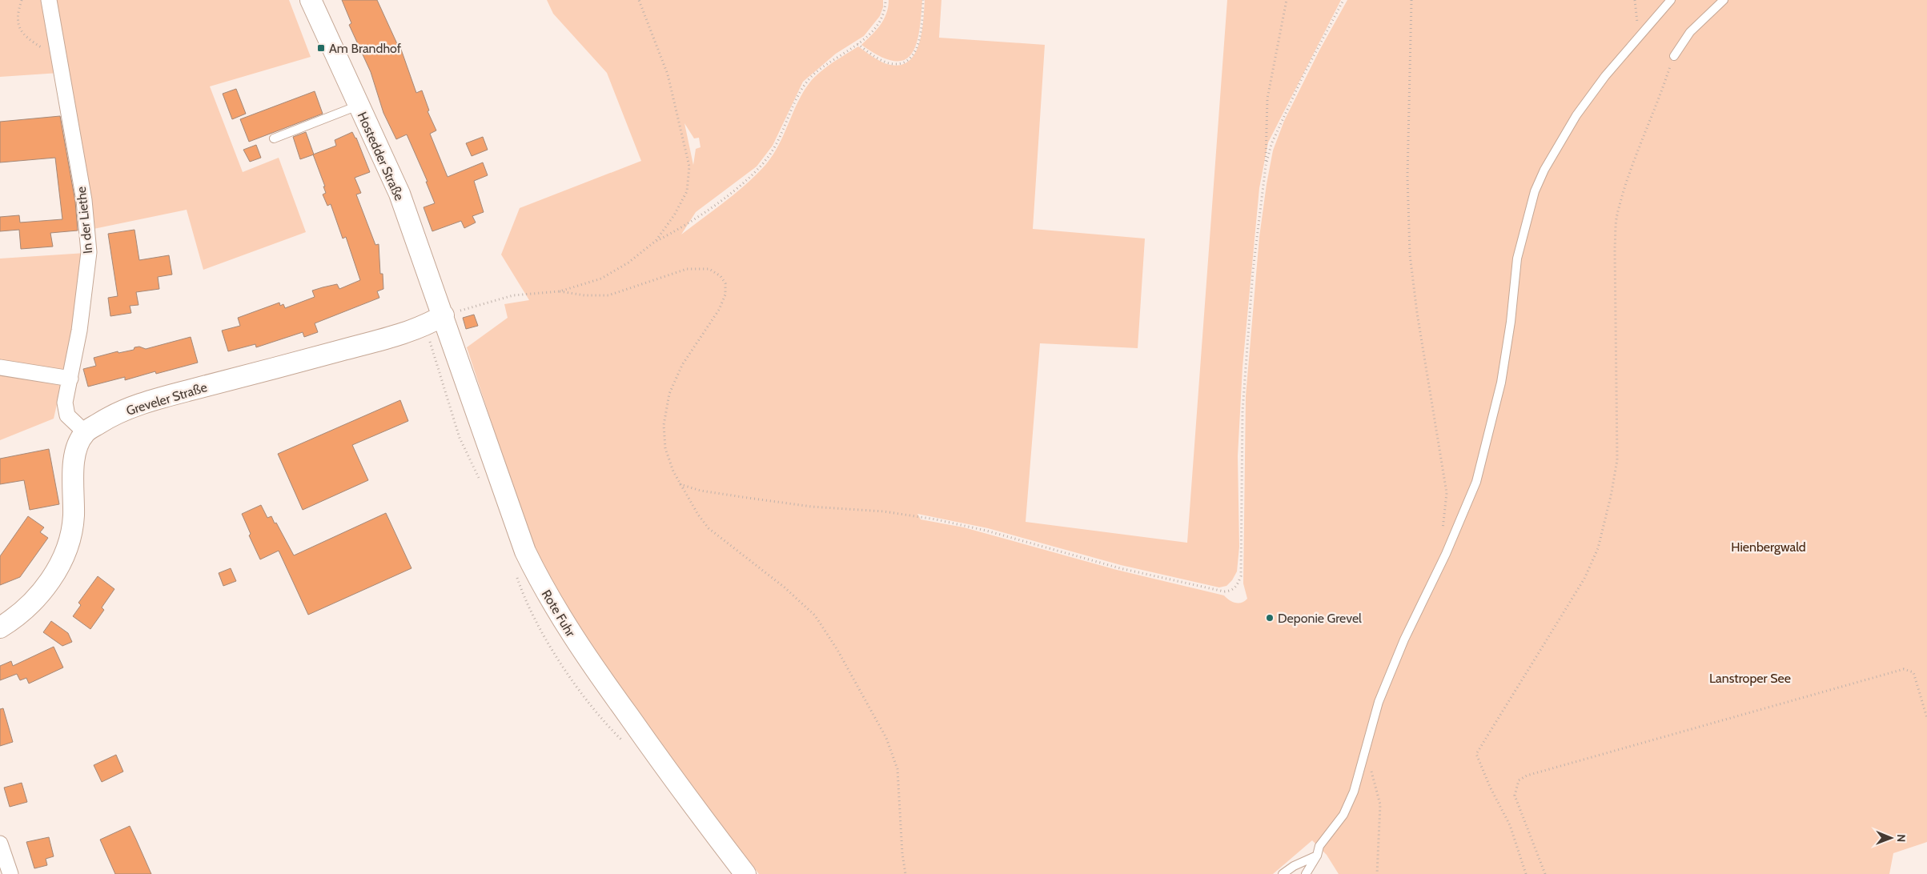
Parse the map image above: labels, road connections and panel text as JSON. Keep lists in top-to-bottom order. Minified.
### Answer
{"streets":{"main road":["Hostedder Straße","Greveler Straße","Rote Fuhr"],"street":["In der Liethe"]},"crossings":[["Hostedder Straße","Greveler Straße"],["Hostedder Straße","Rote Fuhr"],["In der Liethe","Greveler Straße"],["Greveler Straße","Rote Fuhr"]],"parks":["Hienbergwald","Lanstroper See"],"places":{"transit":["Am Brandhof"],"other":["Deponie Grevel"]},"north":"right"}
